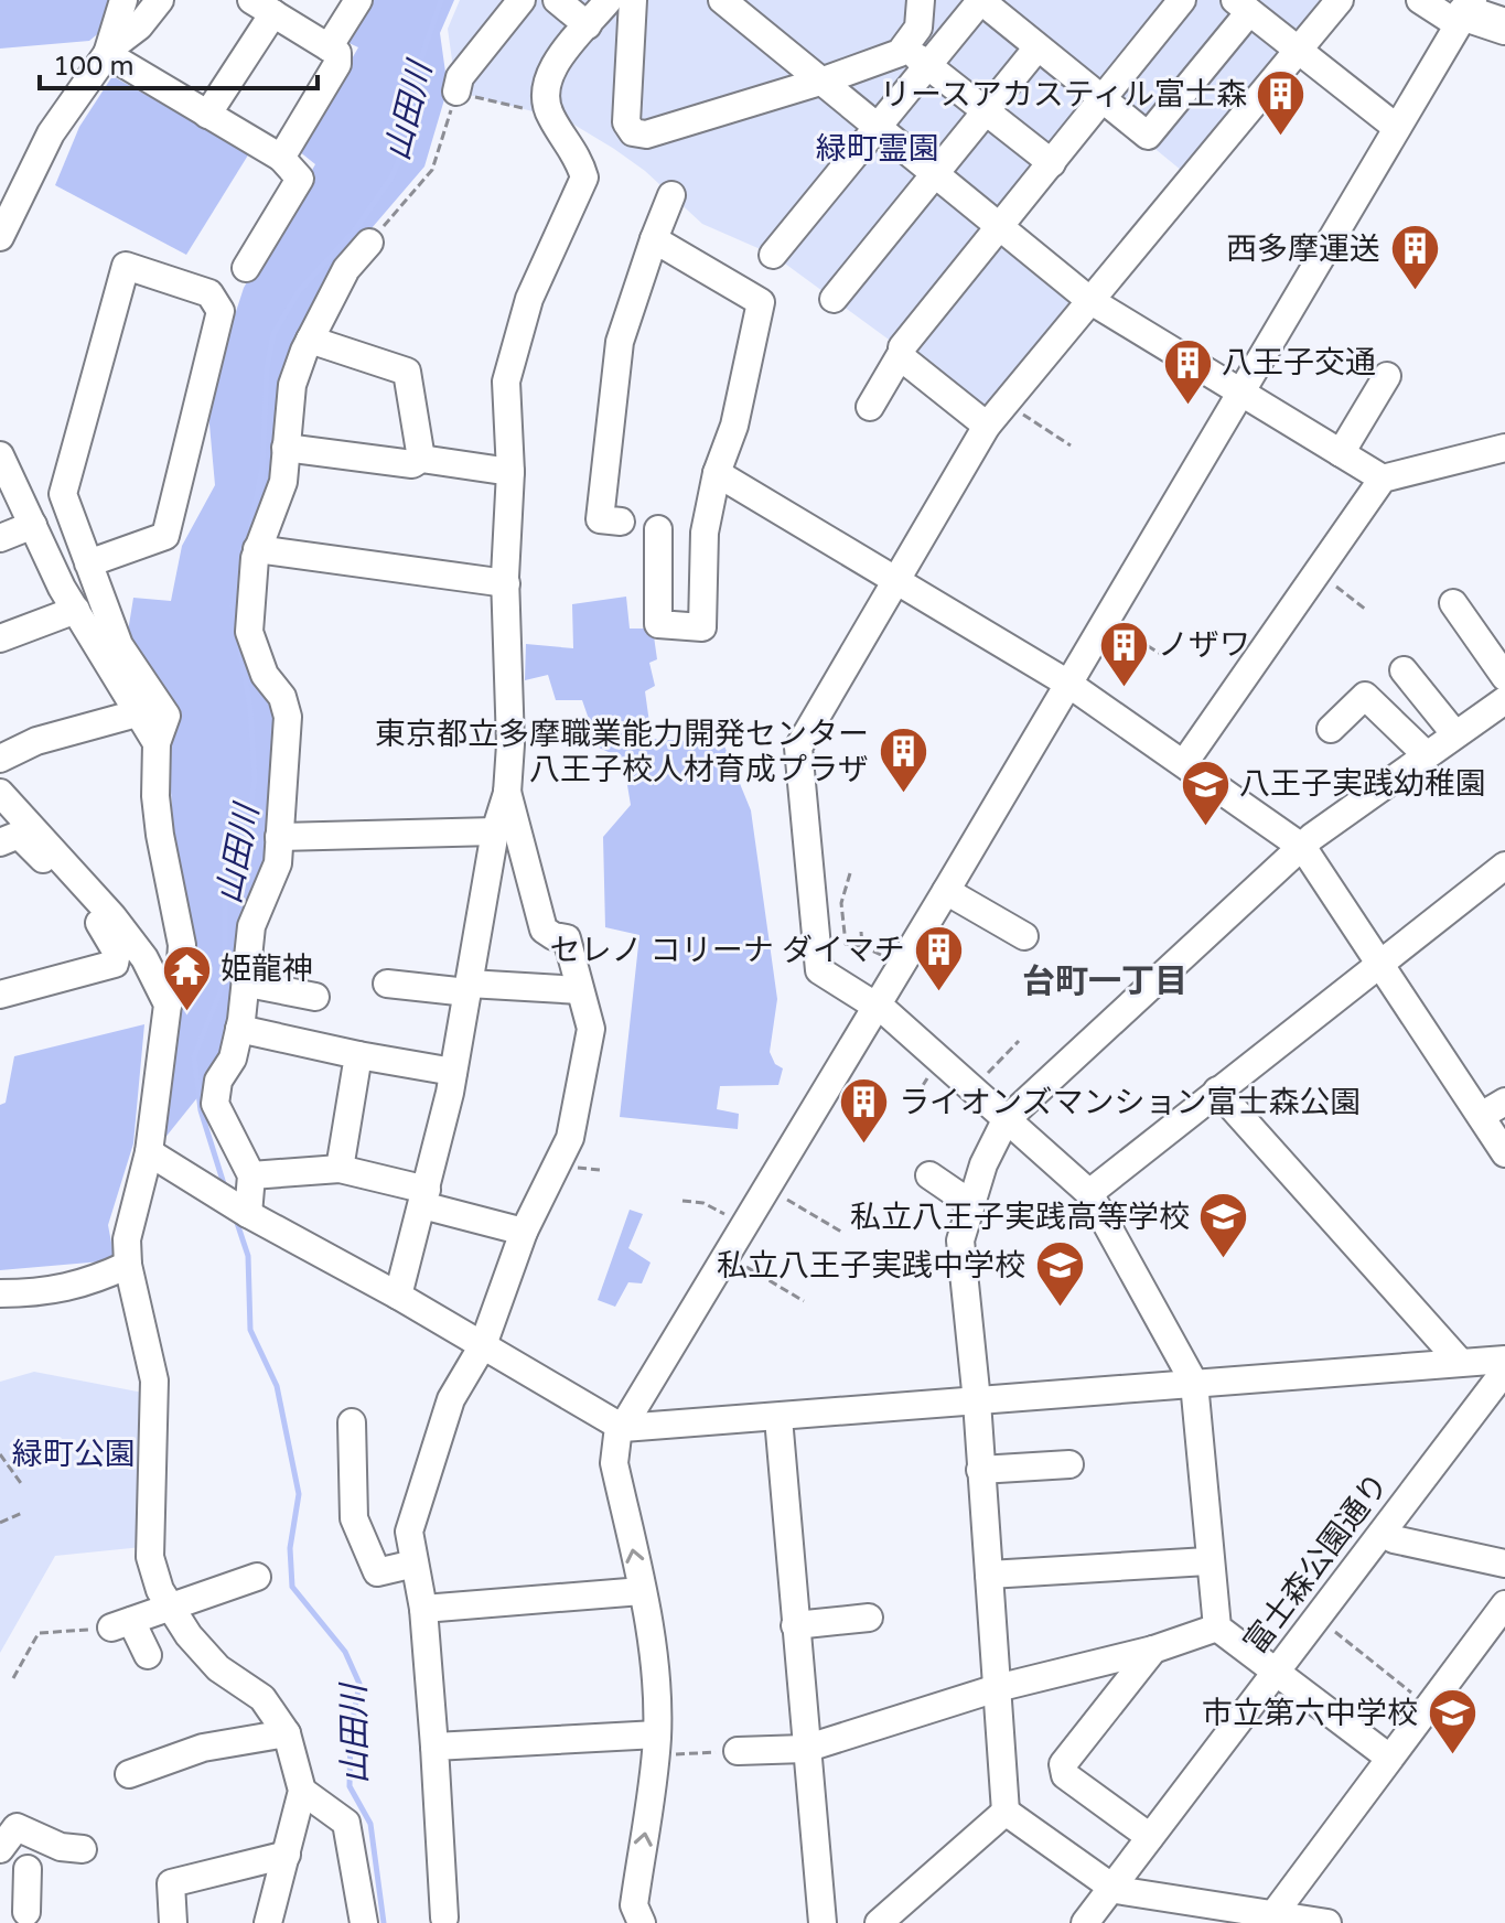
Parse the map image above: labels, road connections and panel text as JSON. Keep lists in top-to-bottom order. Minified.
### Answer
{"streets":{"street":["富士森公園通り"]},"districts":["台町一丁目"],"water":["山田川"],"parks":["緑町霊園","緑町公園"],"places":{"building":["リースアカスティル富士森","西多摩運送","八王子交通","ノザワ","東京都立多摩職業能力開発センター 八王子校人材育成プラザ","セレノ コリーナ ダイマチ","ライオンズマンション富士森公園"],"school or university":["八王子実践幼稚園","私立八王子実践高等学校","私立八王子実践中学校","市立第六中学校"],"temple":["姫龍神"]},"scale_bar":"100 m"}
